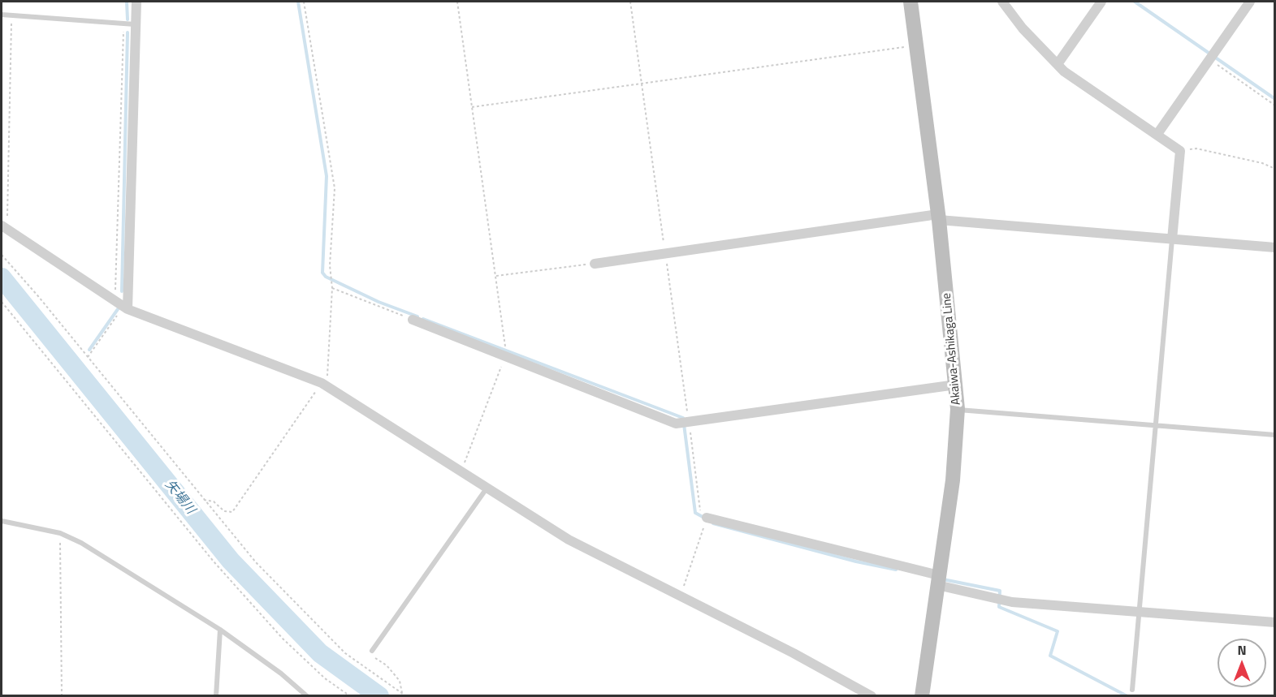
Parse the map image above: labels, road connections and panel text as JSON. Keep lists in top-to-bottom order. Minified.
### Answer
{"streets":{"main road":["Akaiwa-Ashikaga Line"]},"water":["矢場川"],"north":"top"}
